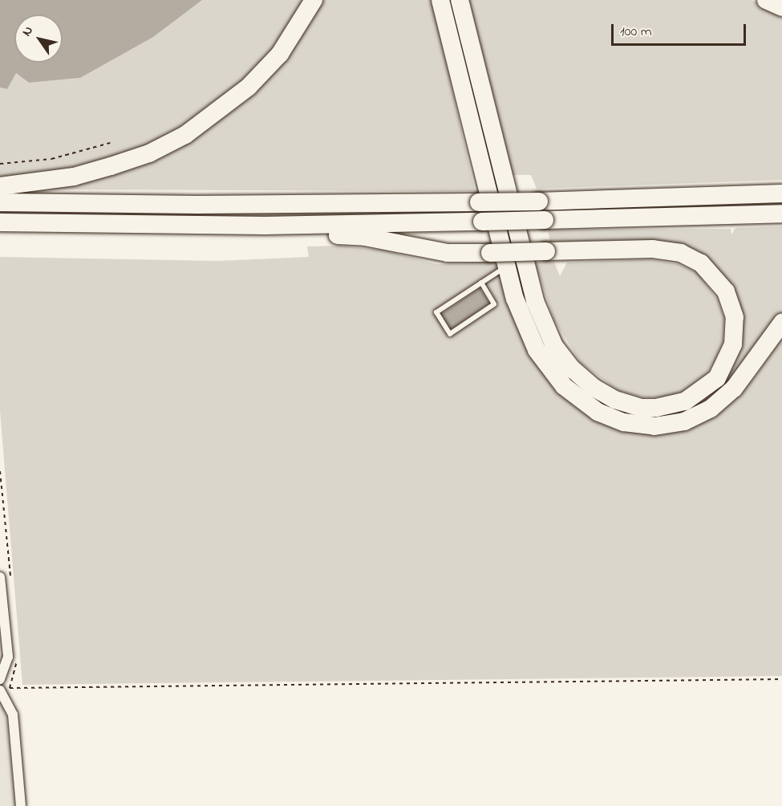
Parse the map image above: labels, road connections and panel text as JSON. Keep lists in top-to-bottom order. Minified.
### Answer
{"scale_bar":"100 m","north":"top left"}
